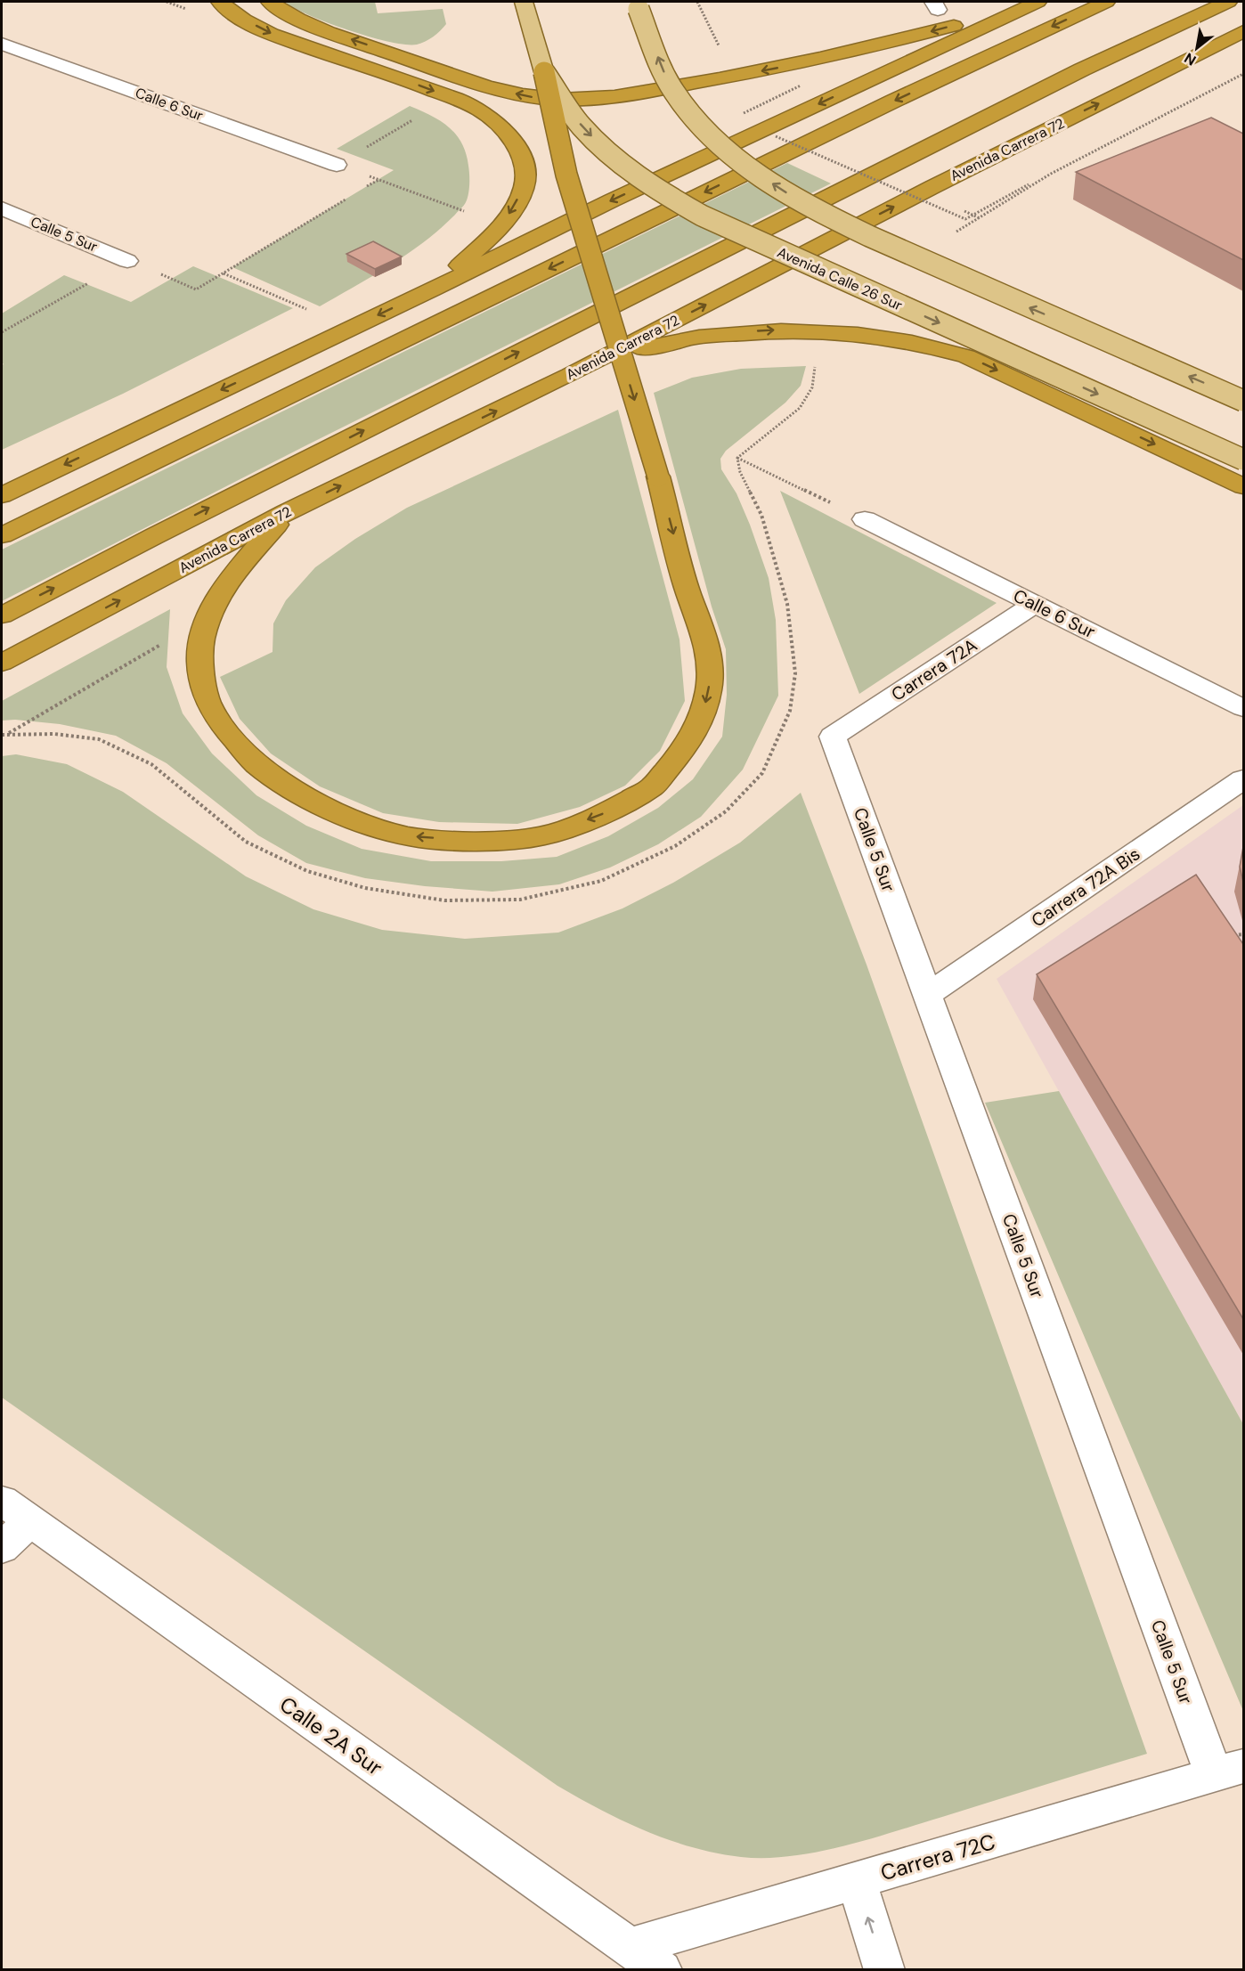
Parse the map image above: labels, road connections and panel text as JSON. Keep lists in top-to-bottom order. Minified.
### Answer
{"streets":{"highway":["Avenida Carrera 72"],"main road":["Avenida Calle 26 Sur"],"street":["Calle 6 Sur","Calle 5 Sur","Carrera 72A","Carrera 72A Bis","Calle 2A Sur","Carrera 72C"]},"crossings":[["Calle 6 Sur","Carrera 72A"],["Calle 5 Sur","Carrera 72A"],["Calle 5 Sur","Carrera 72A Bis"],["Calle 5 Sur","Carrera 72C"],["Calle 2A Sur","Carrera 72C"]],"north":"bottom left"}
